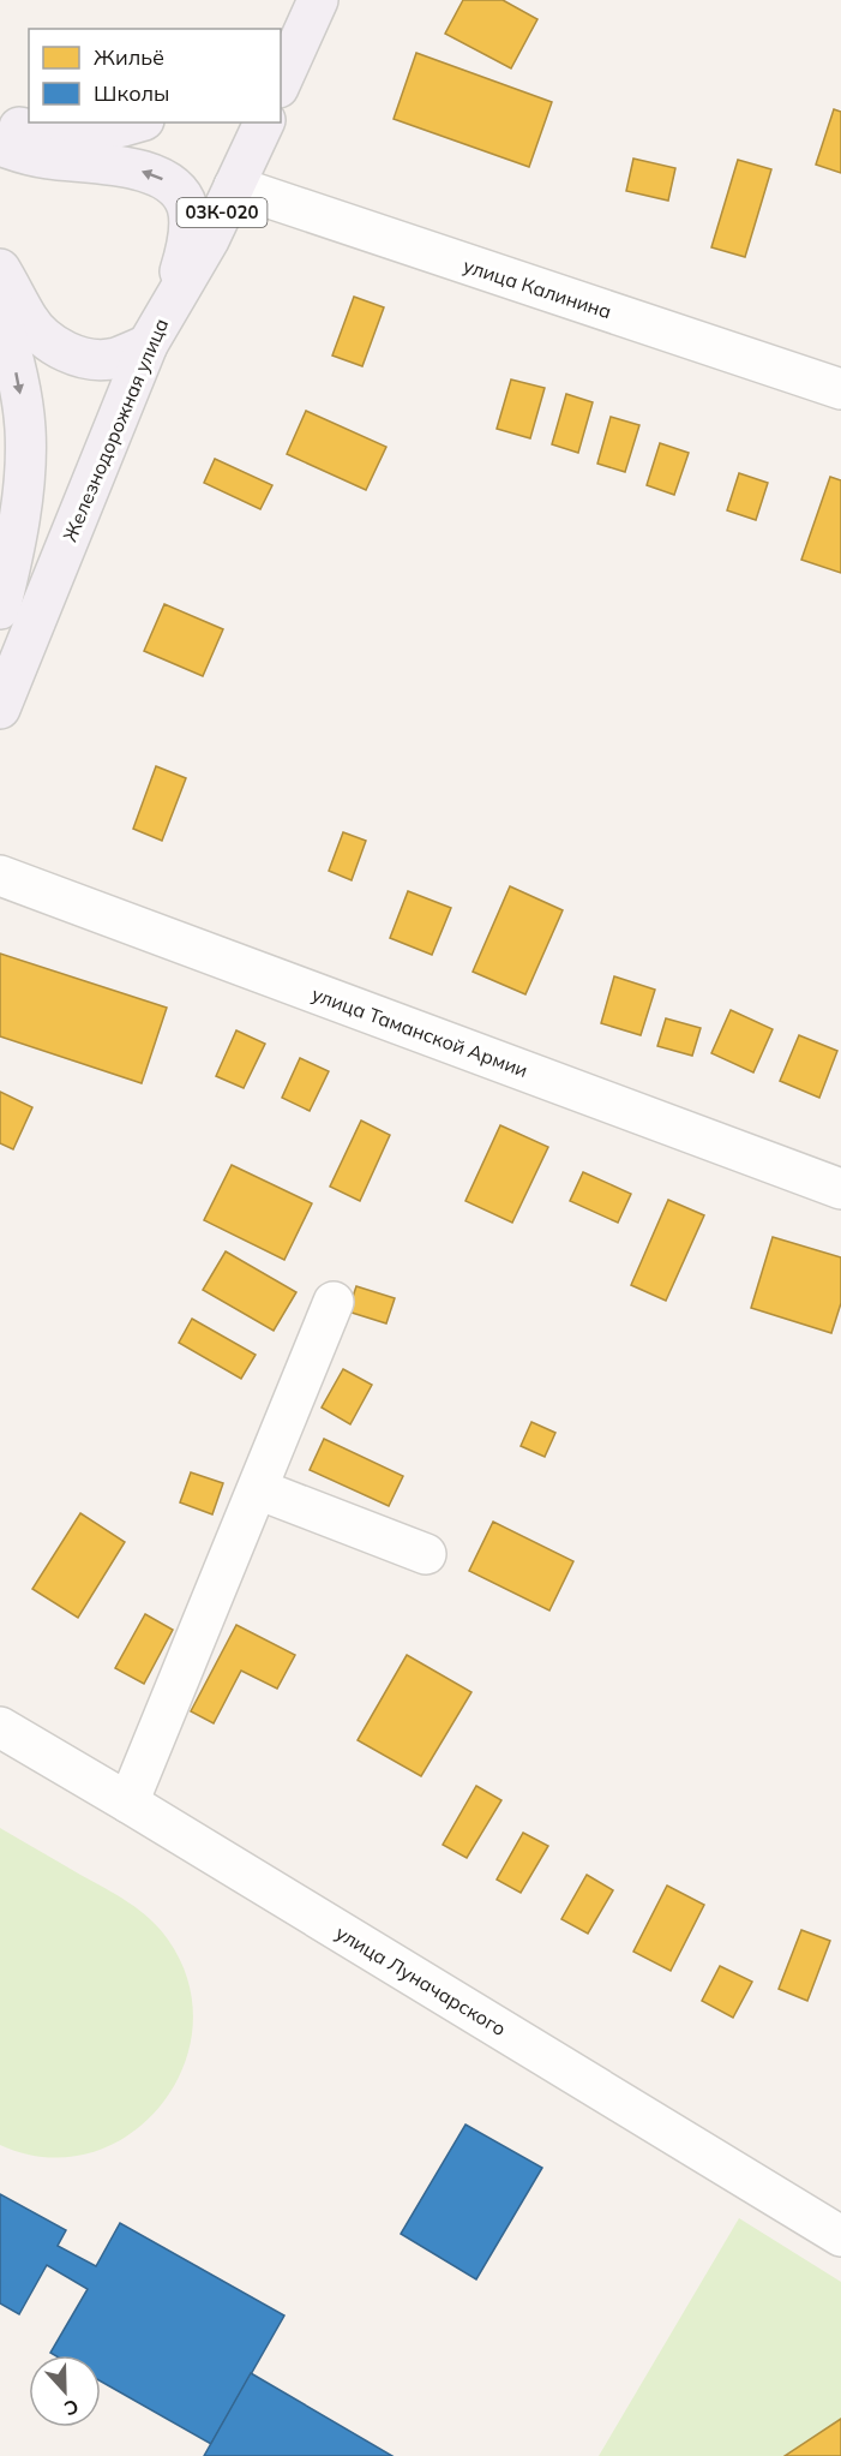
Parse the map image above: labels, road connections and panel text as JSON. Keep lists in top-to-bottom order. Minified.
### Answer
{"streets":{"main road":["03К-020","Железнодорожная улица"],"street":["улица Калинина","улица Таманской Армии","улица Луначарского"]},"crossings":[["улица Калинина","Железнодорожная улица"]],"legend":["Жильё","Школы"],"north":"bottom"}
